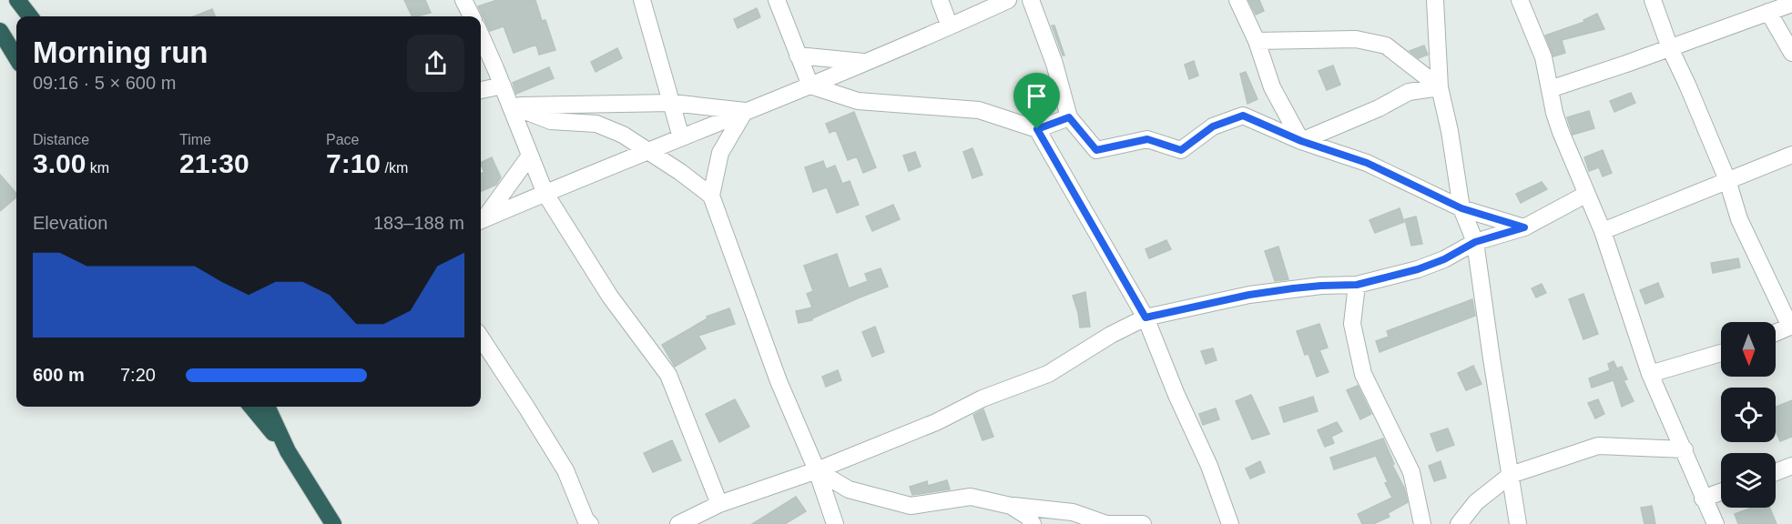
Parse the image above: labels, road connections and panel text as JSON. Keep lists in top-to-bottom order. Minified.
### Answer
{"north":"bottom","page":{"heading":["Morning run","09:16 · 5 × 600 m"],"stats":[["Distance","3.00 km"],["Time","21:30"],["Pace","7:10 /km"]],"chart":["Elevation","183–188 m"],"list":[{"name":"600 m","note":"7:20"}]}}
